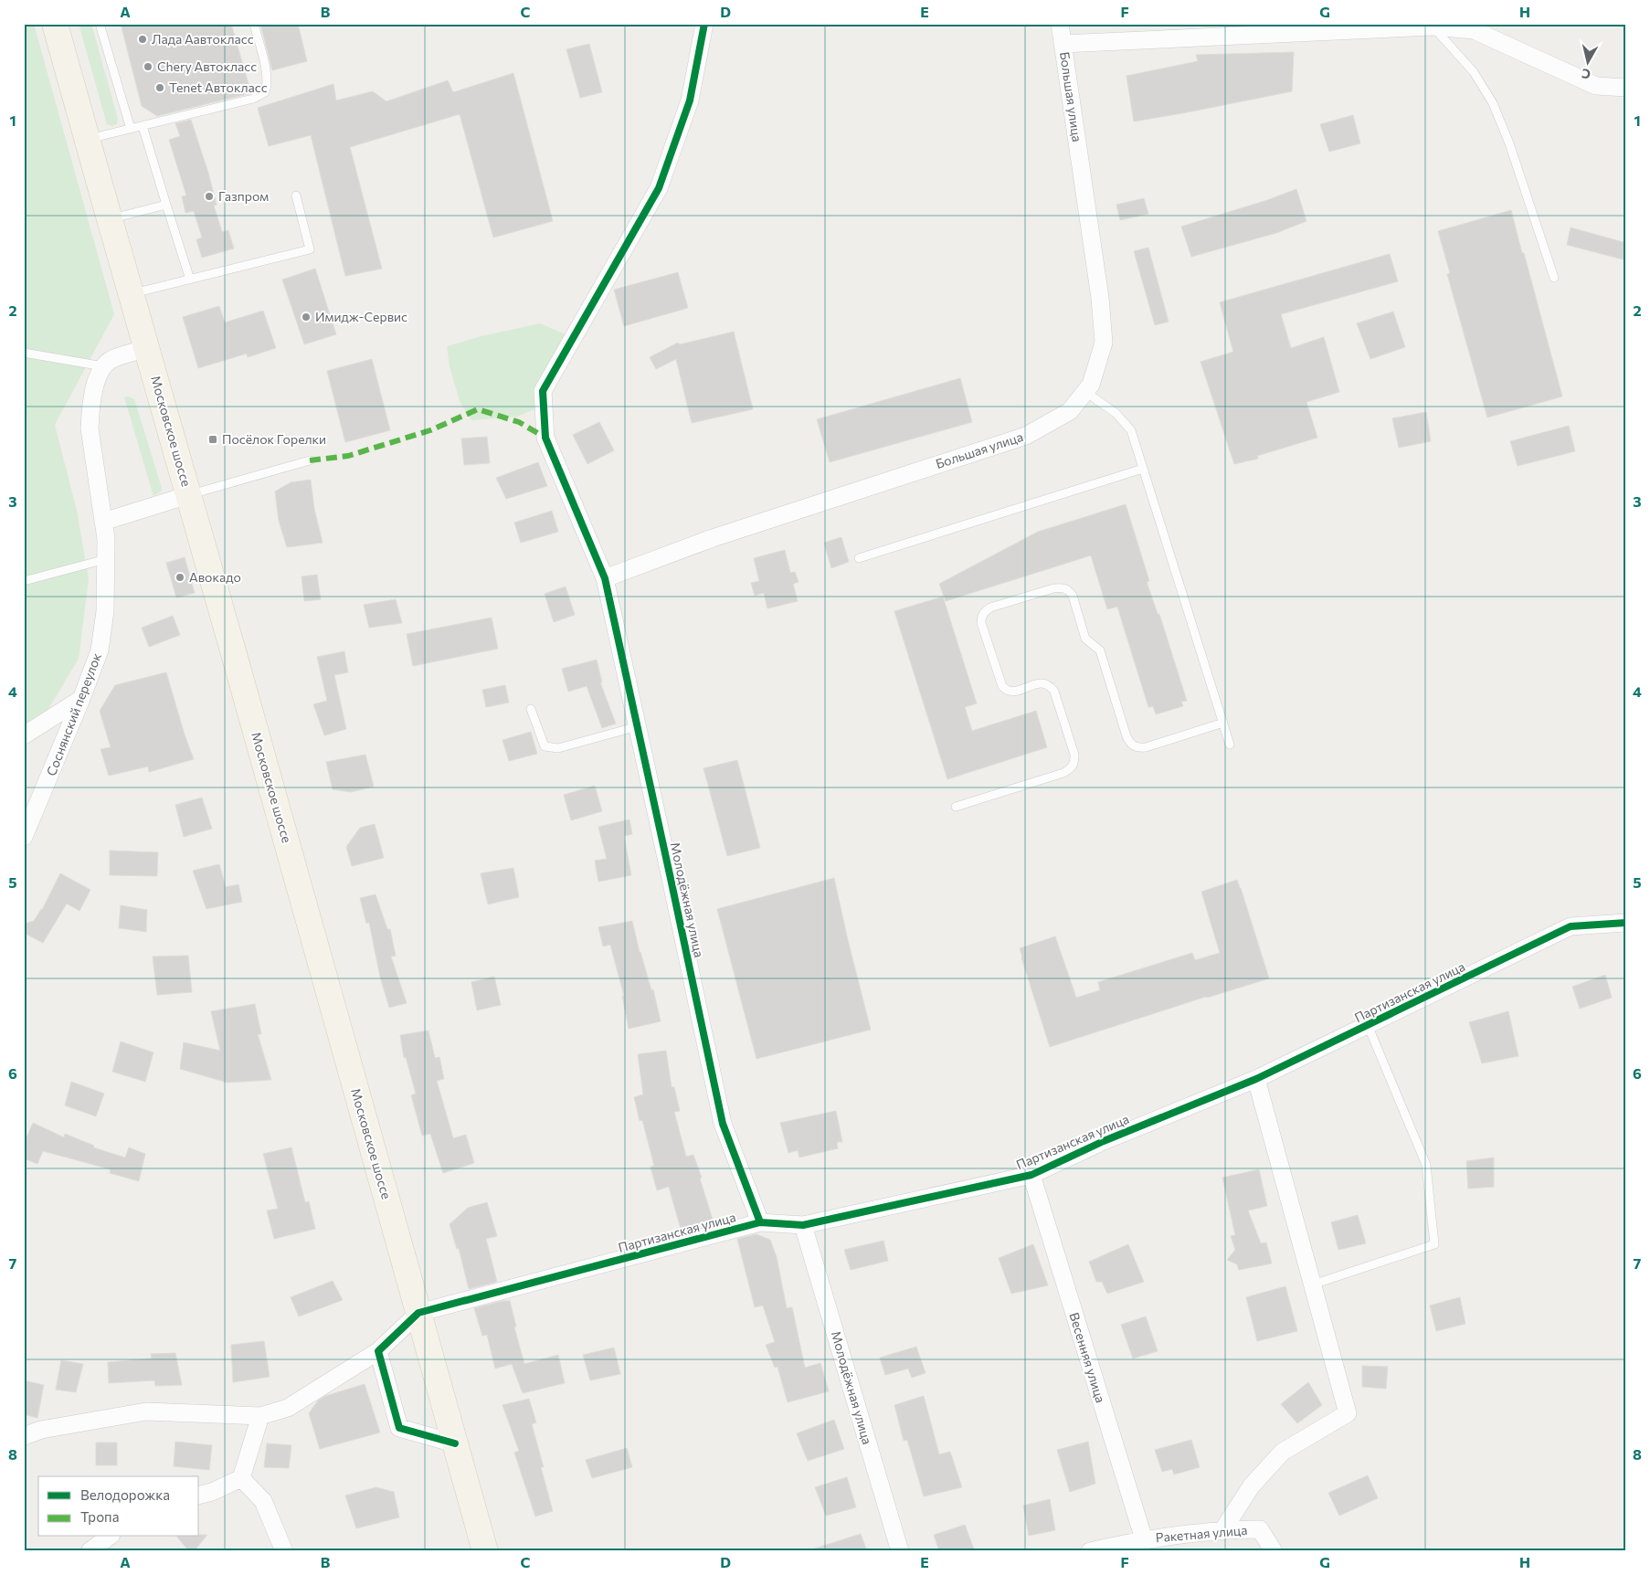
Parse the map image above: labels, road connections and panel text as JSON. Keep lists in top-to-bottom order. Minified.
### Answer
{"streets":{"main road":["Московское шоссе"],"street":["Большая улица","Соснянский переулок","Молодёжная улица","Партизанская улица","Весенняя улица","Ракетная улица"]},"crossings":[["Большая улица","Молодёжная улица"],["Московское шоссе","Партизанская улица"],["Молодёжная улица","Партизанская улица"],["Партизанская улица","Весенняя улица"],["Весенняя улица","Ракетная улица"]],"places":{"other":["Лада Аавтокласс","Chery Автокласс","Tenet Автокласс","Газпром","Имидж-Сервис","Авокадо"],"transit":["Посёлок Горелки"]},"legend":["Велодорожка","Тропа"],"north":"bottom","grid":{"columns":["A","B","C","D","E","F","G","H"],"rows":["1","2","3","4","5","6","7","8"]}}
